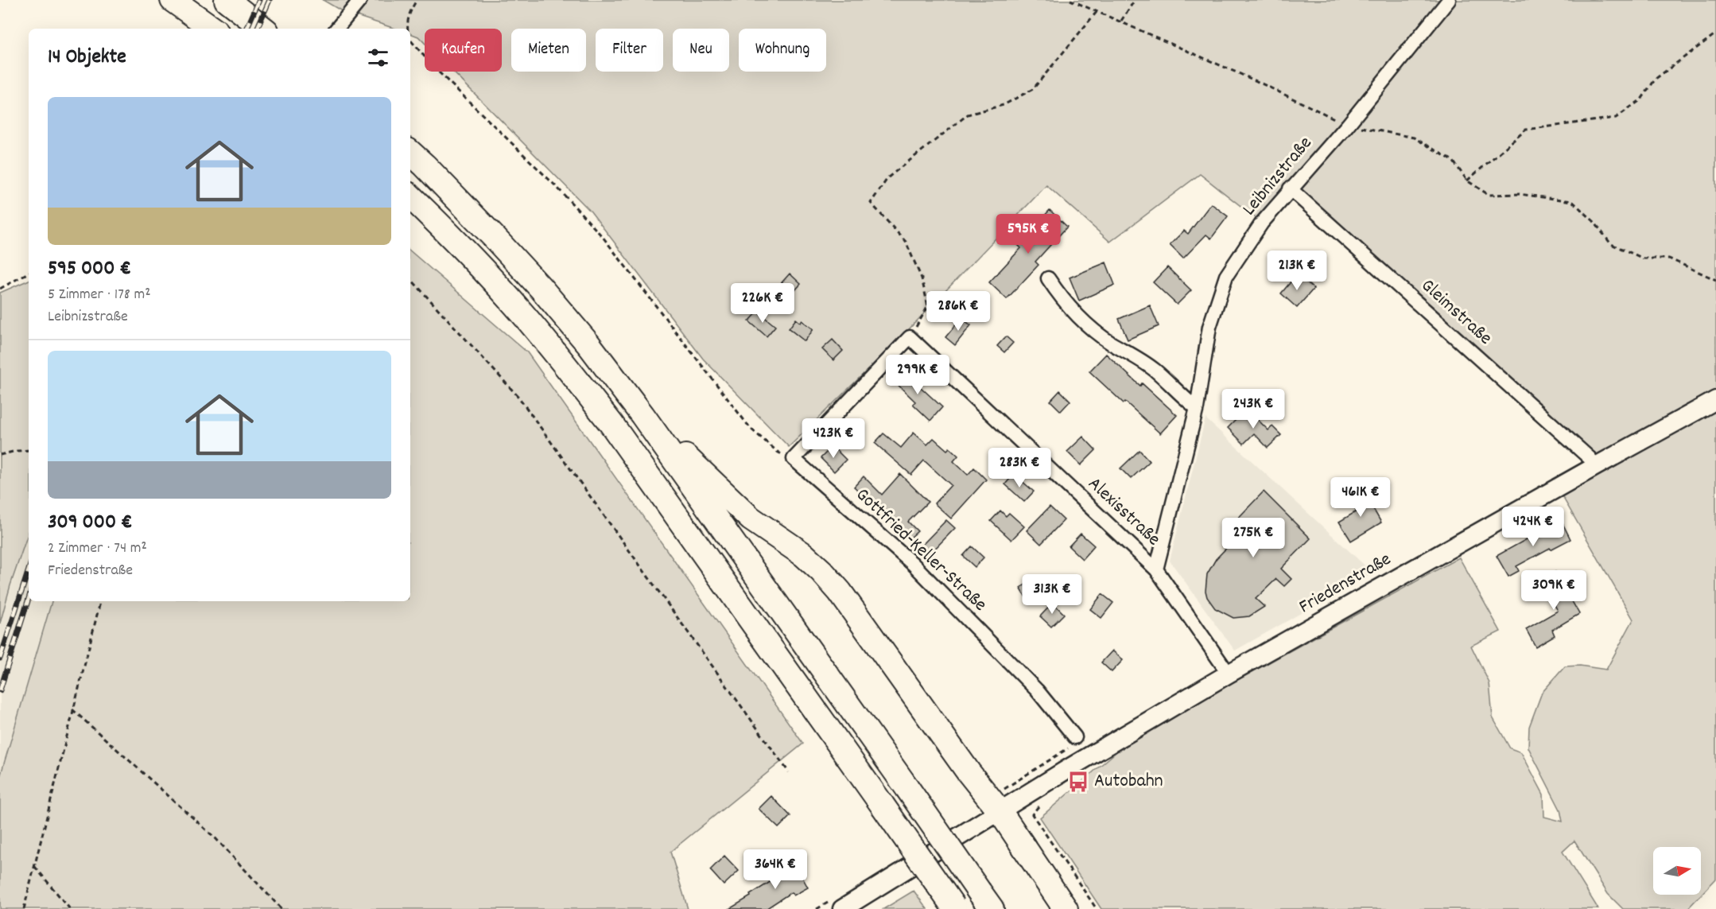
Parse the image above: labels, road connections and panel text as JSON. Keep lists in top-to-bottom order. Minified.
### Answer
{"streets":{"main road":["Friedenstraße"],"street":["Leibnizstraße","Gleimstraße","Alexisstraße","Gottfried-Keller-Straße"]},"crossings":[["Leibnizstraße","Gleimstraße"],["Leibnizstraße","Alexisstraße"],["Gleimstraße","Friedenstraße"],["Alexisstraße","Friedenstraße"]],"places":{"bus stop":["Autobahn"]},"north":"right","page":{"chip":["Kaufen","Mieten","Filter","Neu","Wohnung"],"heading":"14 Objekte","list":[{"name":"595 000 €","note":"5 Zimmer · 178 m² · Leibnizstraße"},{"name":"309 000 €","note":"2 Zimmer · 74 m² · Friedenstraße"}],"price":["595K €","213K €","226K €","286K €","299K €","243K €","423K €","283K €","461K €","424K €","275K €","309K €","313K €","364K €"]}}
